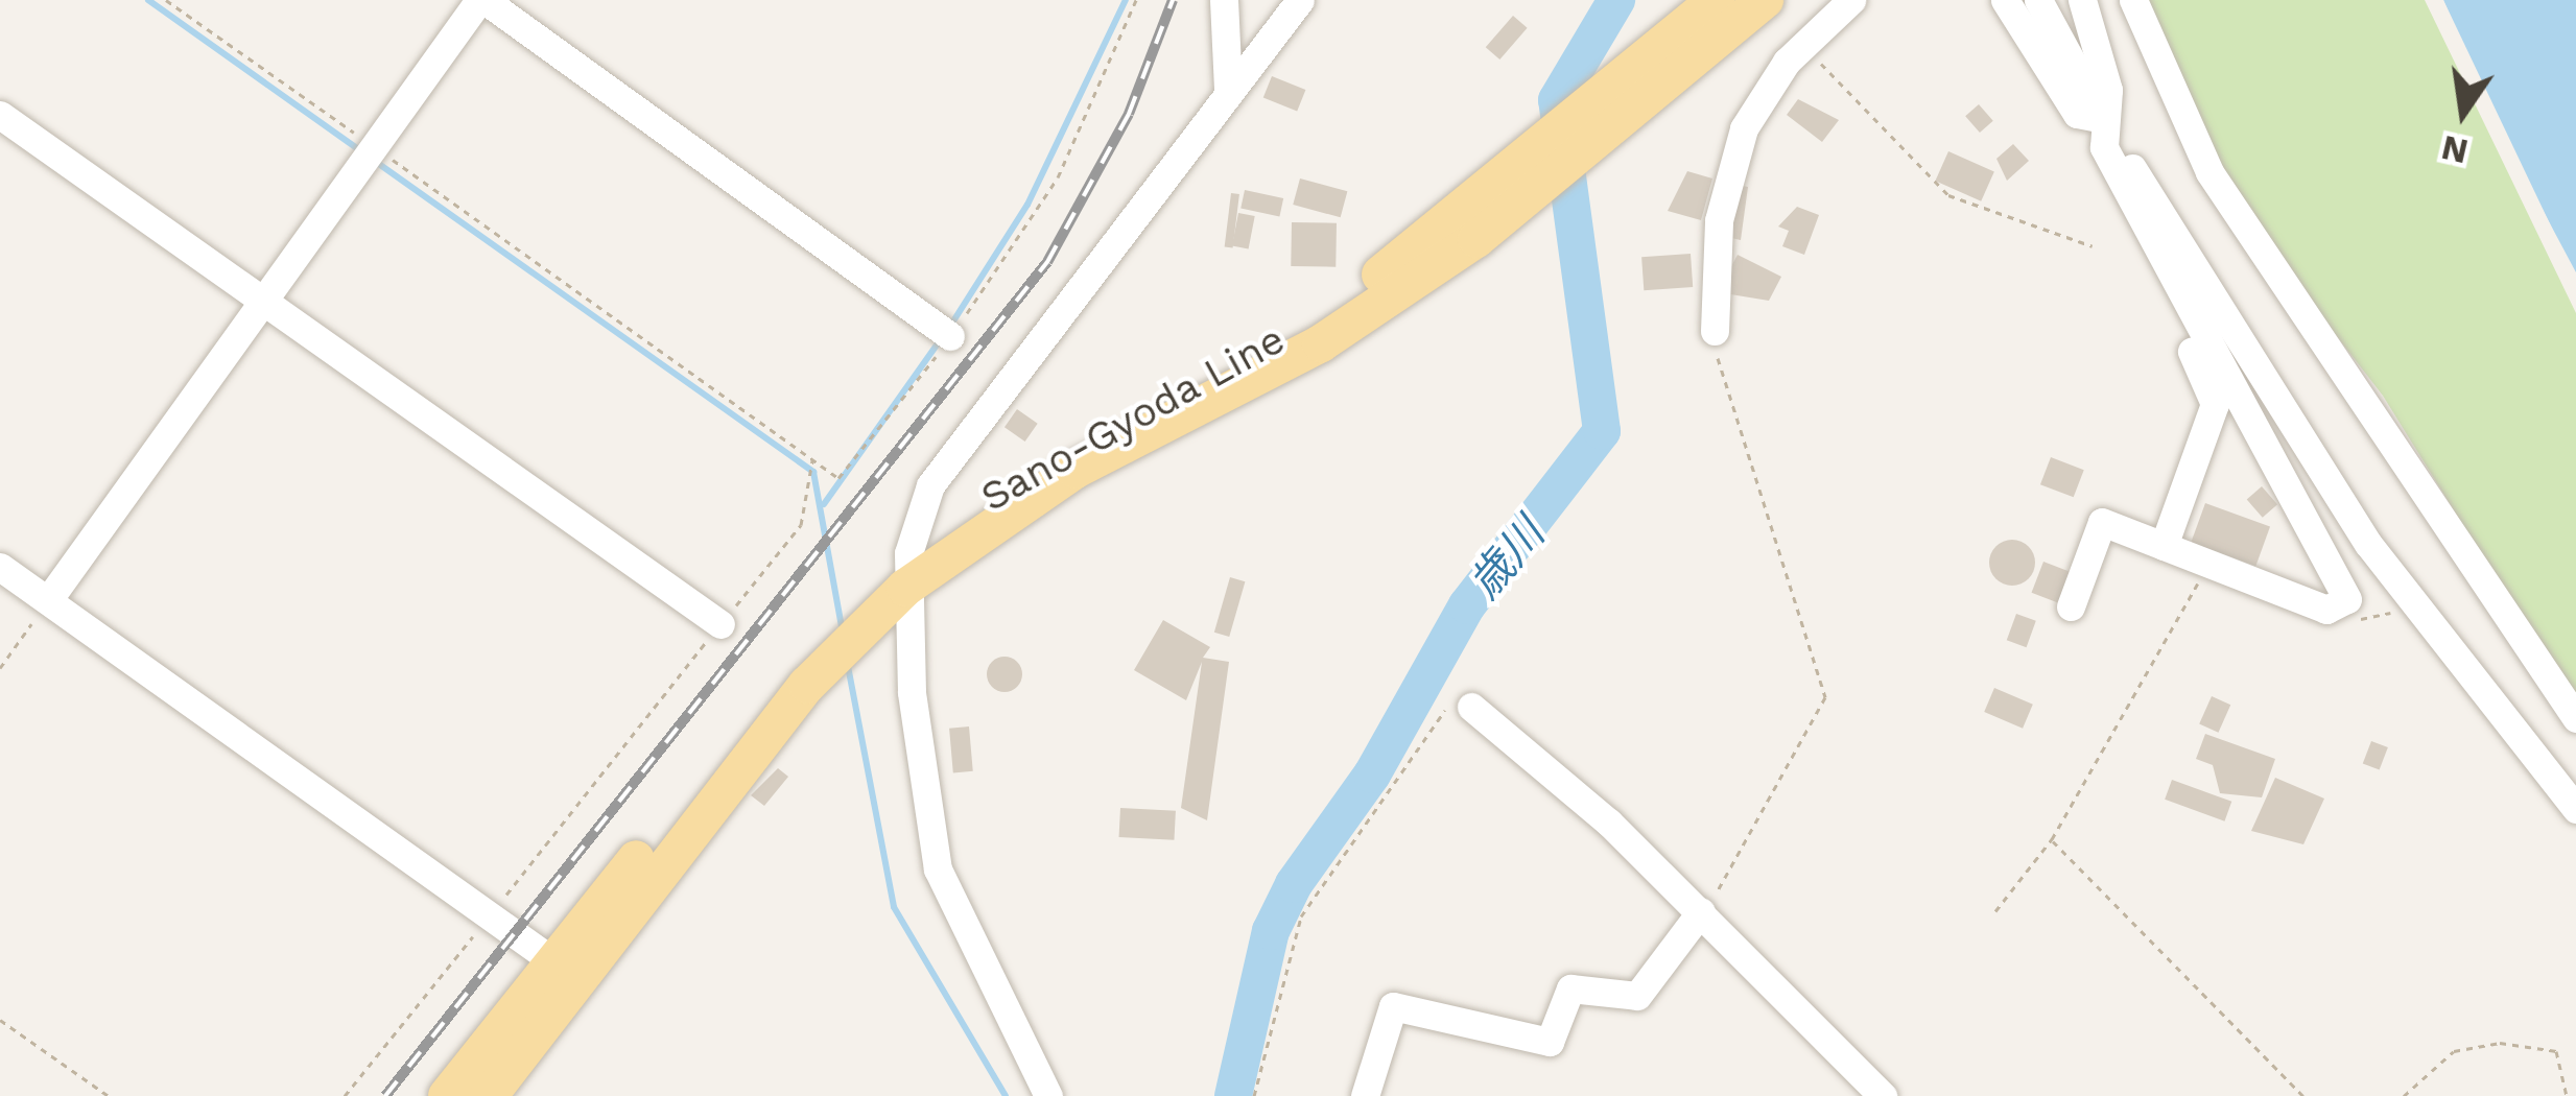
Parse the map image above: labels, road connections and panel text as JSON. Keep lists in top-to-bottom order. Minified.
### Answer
{"streets":{"main road":["Sano-Gyoda Line"]},"water":["歳川"],"north":"bottom"}
